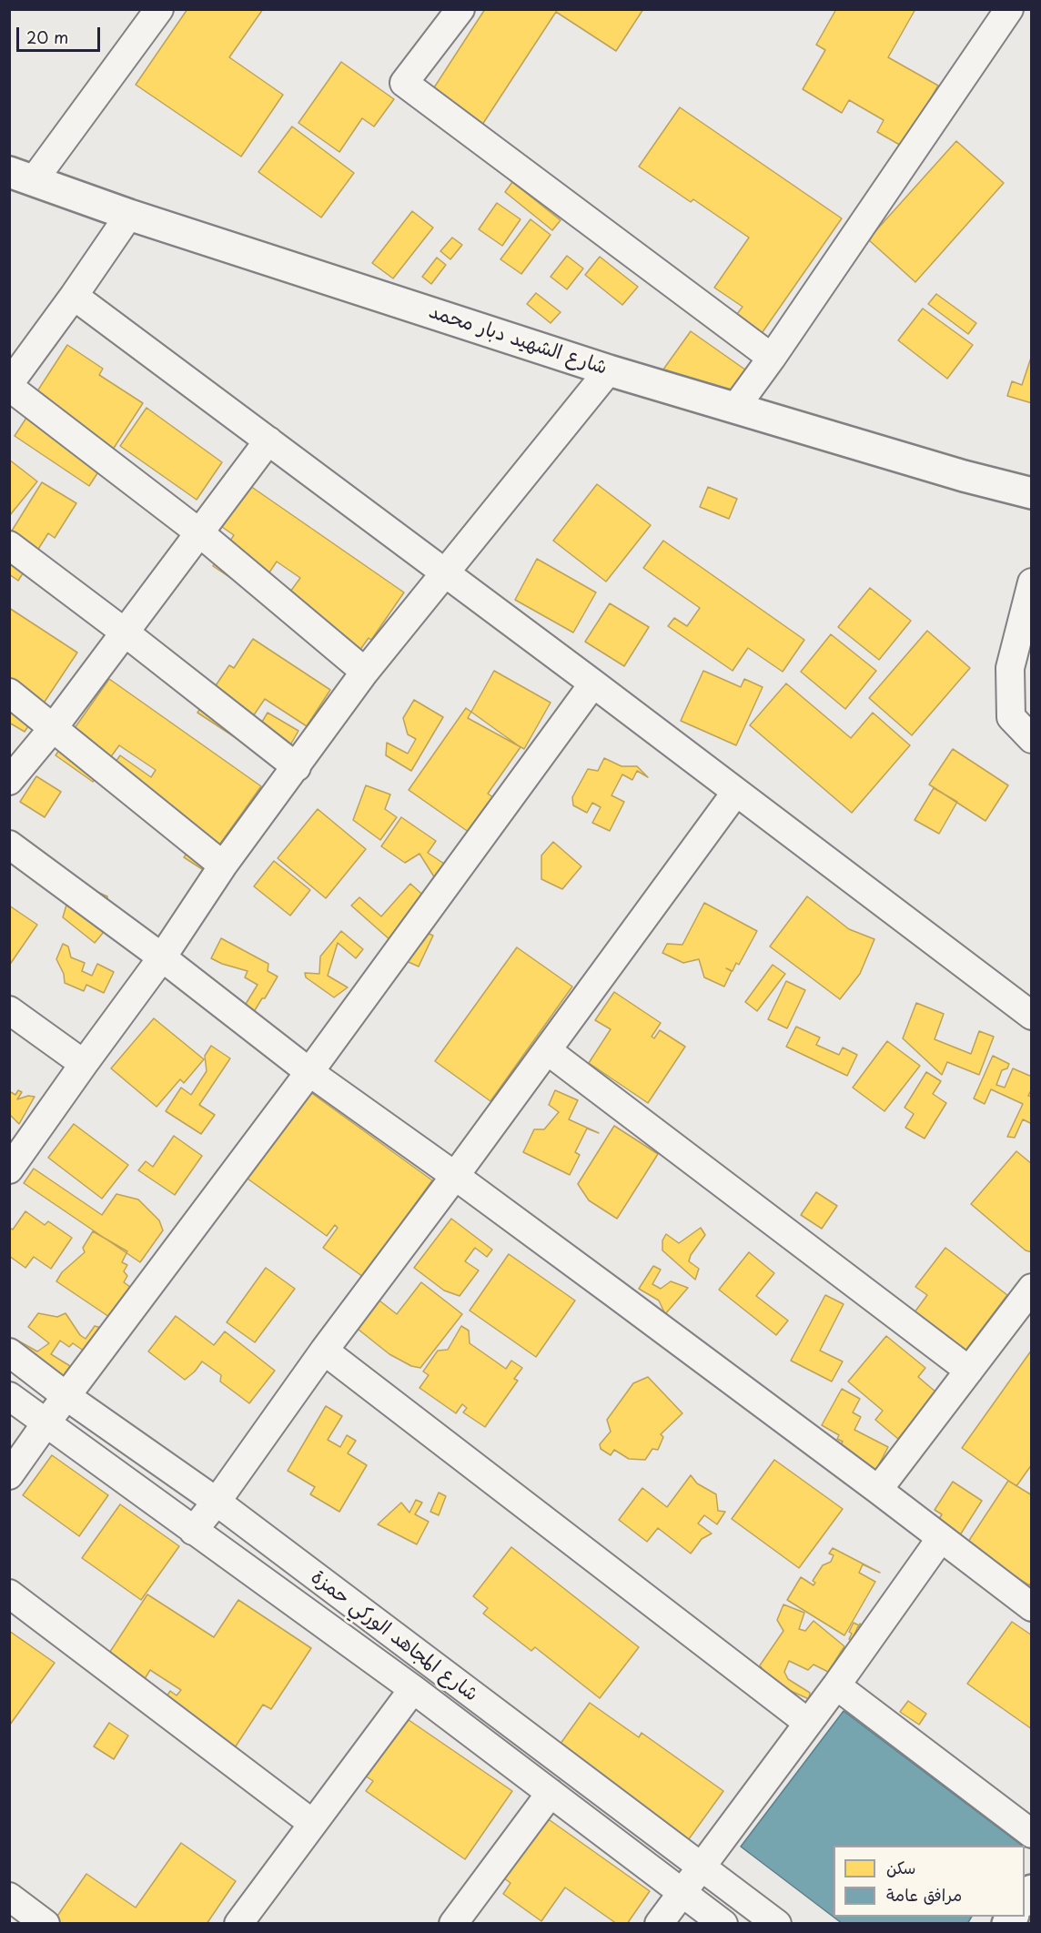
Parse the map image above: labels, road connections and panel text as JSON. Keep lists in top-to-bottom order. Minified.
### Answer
{"streets":{"street":["شارع الشهيد دبار محمد","شارع المجاهد الوركي حمزة"]},"legend":["سكن","مرافق عامة"],"scale_bar":"20 m"}
